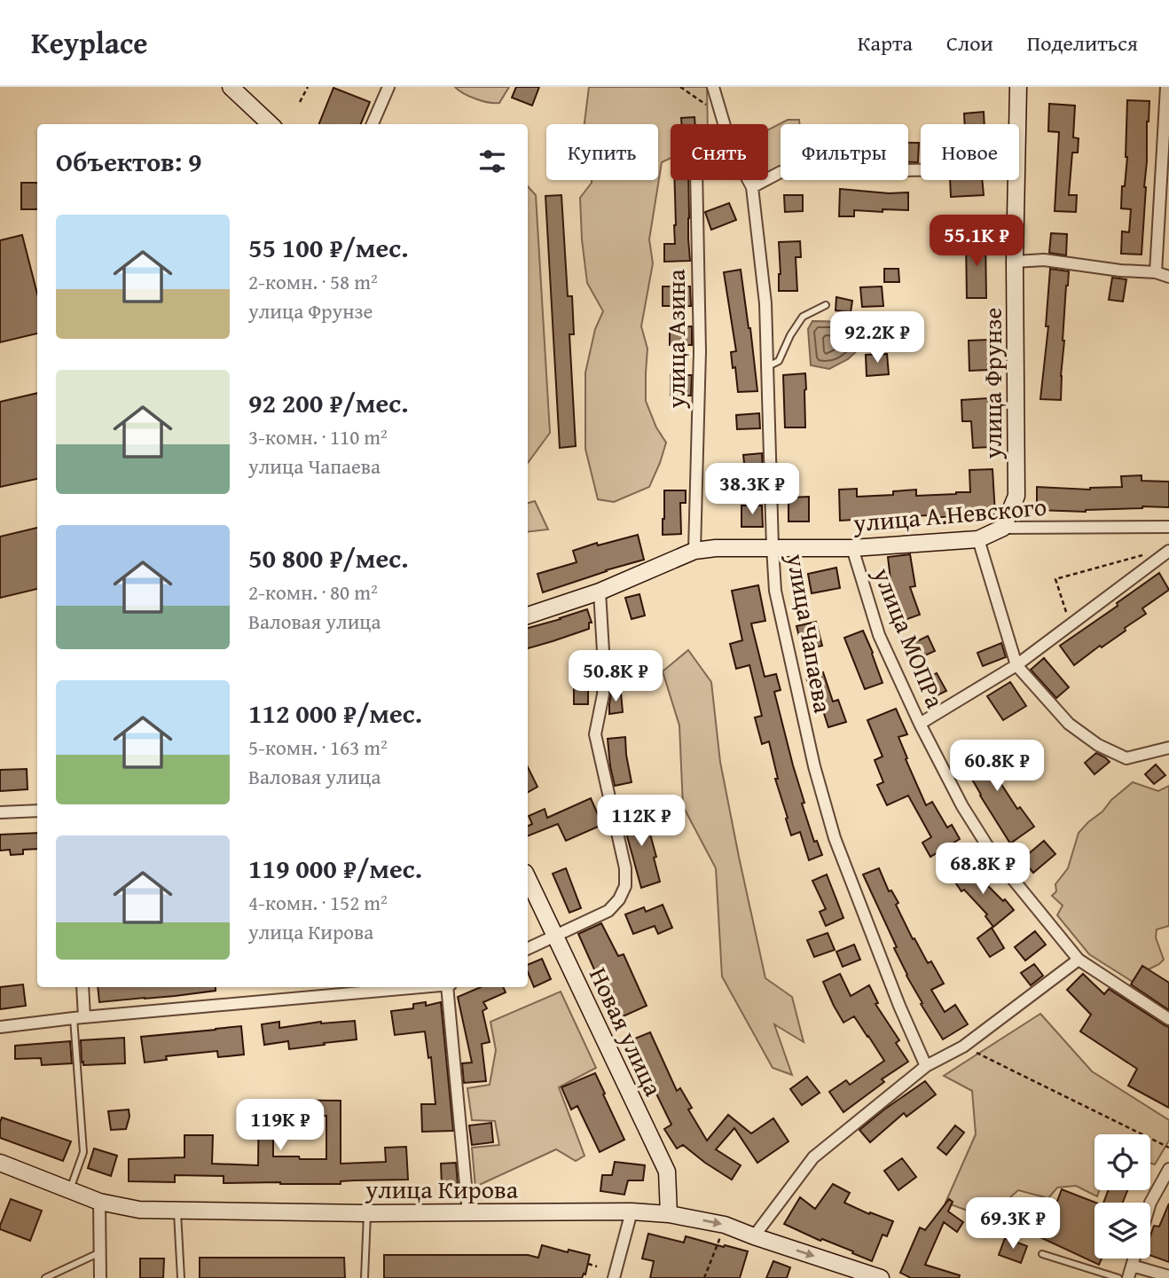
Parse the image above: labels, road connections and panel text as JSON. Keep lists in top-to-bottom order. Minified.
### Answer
{"streets":{"street":["улица Азина","улица Фрунзе","улица А.Невского","улица Чапаева","улица МОПРа","Новая улица","улица Кирова"]},"crossings":[["улица Азина","улица А.Невского"],["улица Фрунзе","улица А.Невского"],["улица А.Невского","улица Чапаева"],["улица А.Невского","улица МОПРа"],["Новая улица","улица Кирова"]],"page":{"header":"Keyplace","nav":["Карта","Слои","Поделиться"],"chip":["Купить","Снять","Фильтры","Новое"],"heading":"Объектов: 9","list":[{"name":"55 100 ₽/мес.","note":"2-комн. · 58 m² · улица Фрунзе"},{"name":"92 200 ₽/мес.","note":"3-комн. · 110 m² · улица Чапаева"},{"name":"50 800 ₽/мес.","note":"2-комн. · 80 m² · Валовая улица"},{"name":"112 000 ₽/мес.","note":"5-комн. · 163 m² · Валовая улица"},{"name":"119 000 ₽/мес.","note":"4-комн. · 152 m² · улица Кирова"}],"price":["55.1K ₽","92.2K ₽","38.3K ₽","50.8K ₽","60.8K ₽","112K ₽","68.8K ₽","119K ₽","69.3K ₽"]}}
